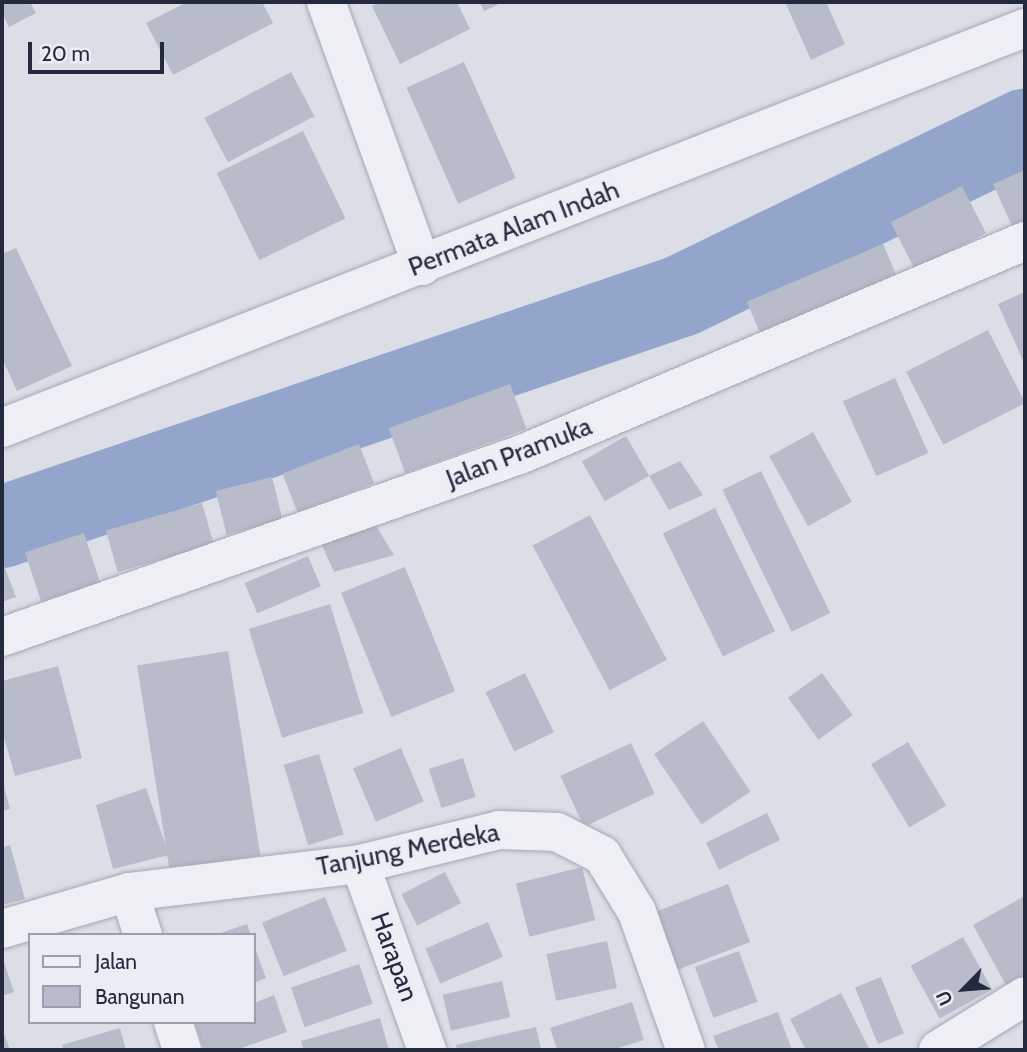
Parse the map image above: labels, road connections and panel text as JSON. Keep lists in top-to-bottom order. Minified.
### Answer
{"streets":{"street":["Permata Alam Indah","Jalan Pramuka","Tanjung Merdeka","Harapan"]},"crossings":[["Tanjung Merdeka","Harapan"]],"legend":["Jalan","Bangunan"],"scale_bar":"20 m","north":"bottom left"}
